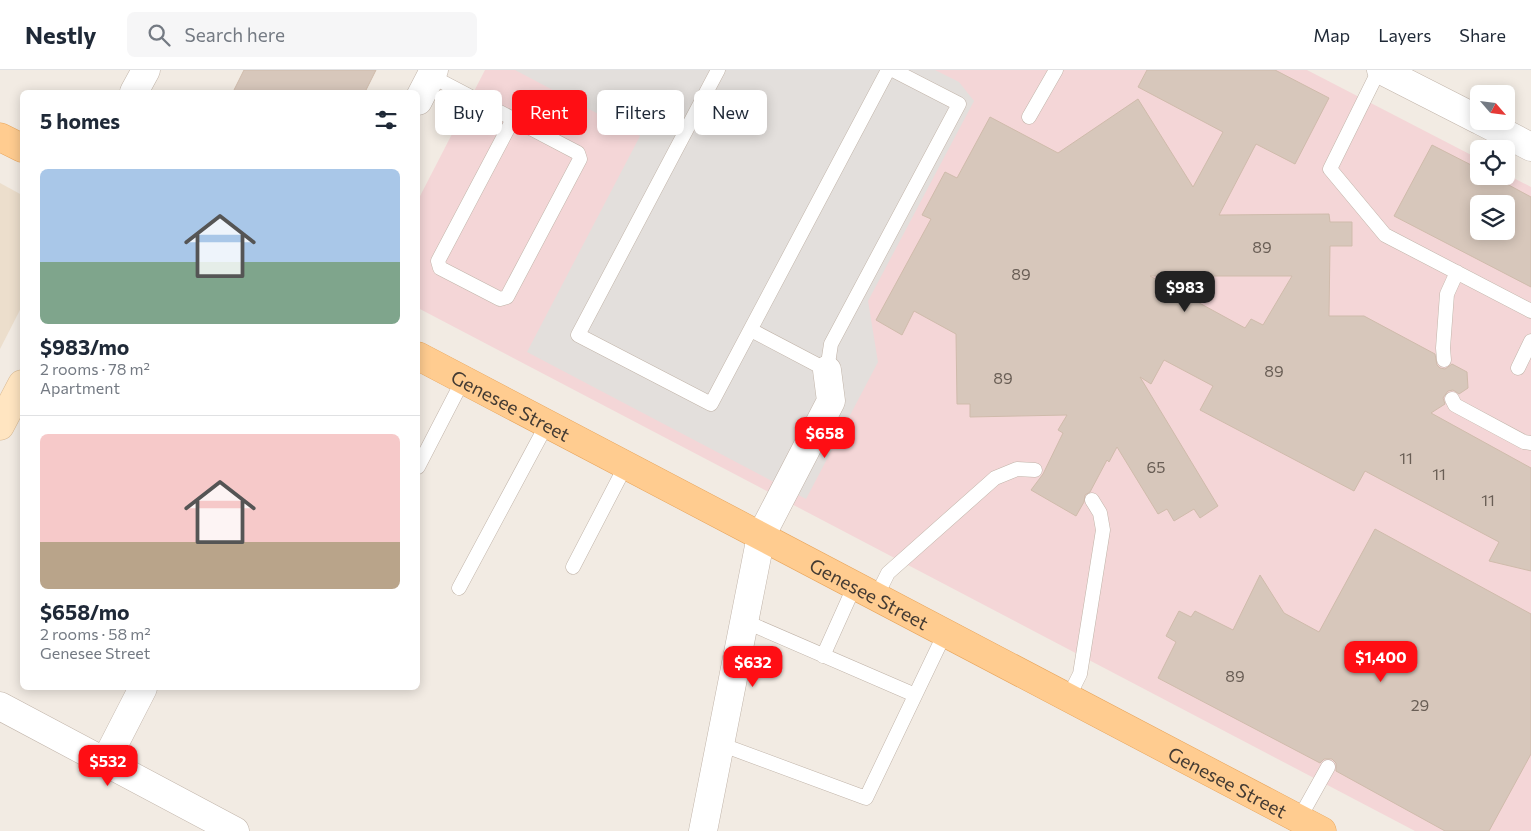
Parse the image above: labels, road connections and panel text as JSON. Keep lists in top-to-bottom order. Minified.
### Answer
{"streets":{"main road":["Genesee Street"]},"house_numbers":["89","89","89","89","11","65","11","11","89","29"],"north":"bottom right","page":{"header":"Nestly","search":"Search here","nav":["Map","Layers","Share"],"chip":["Buy","Rent","Filters","New"],"heading":"5 homes","list":[{"name":"$983/mo","note":"2 rooms · 78 m² · Apartment"},{"name":"$658/mo","note":"2 rooms · 58 m² · Genesee Street"}],"price":["$983","$658","$1,400","$632","$532"]}}
